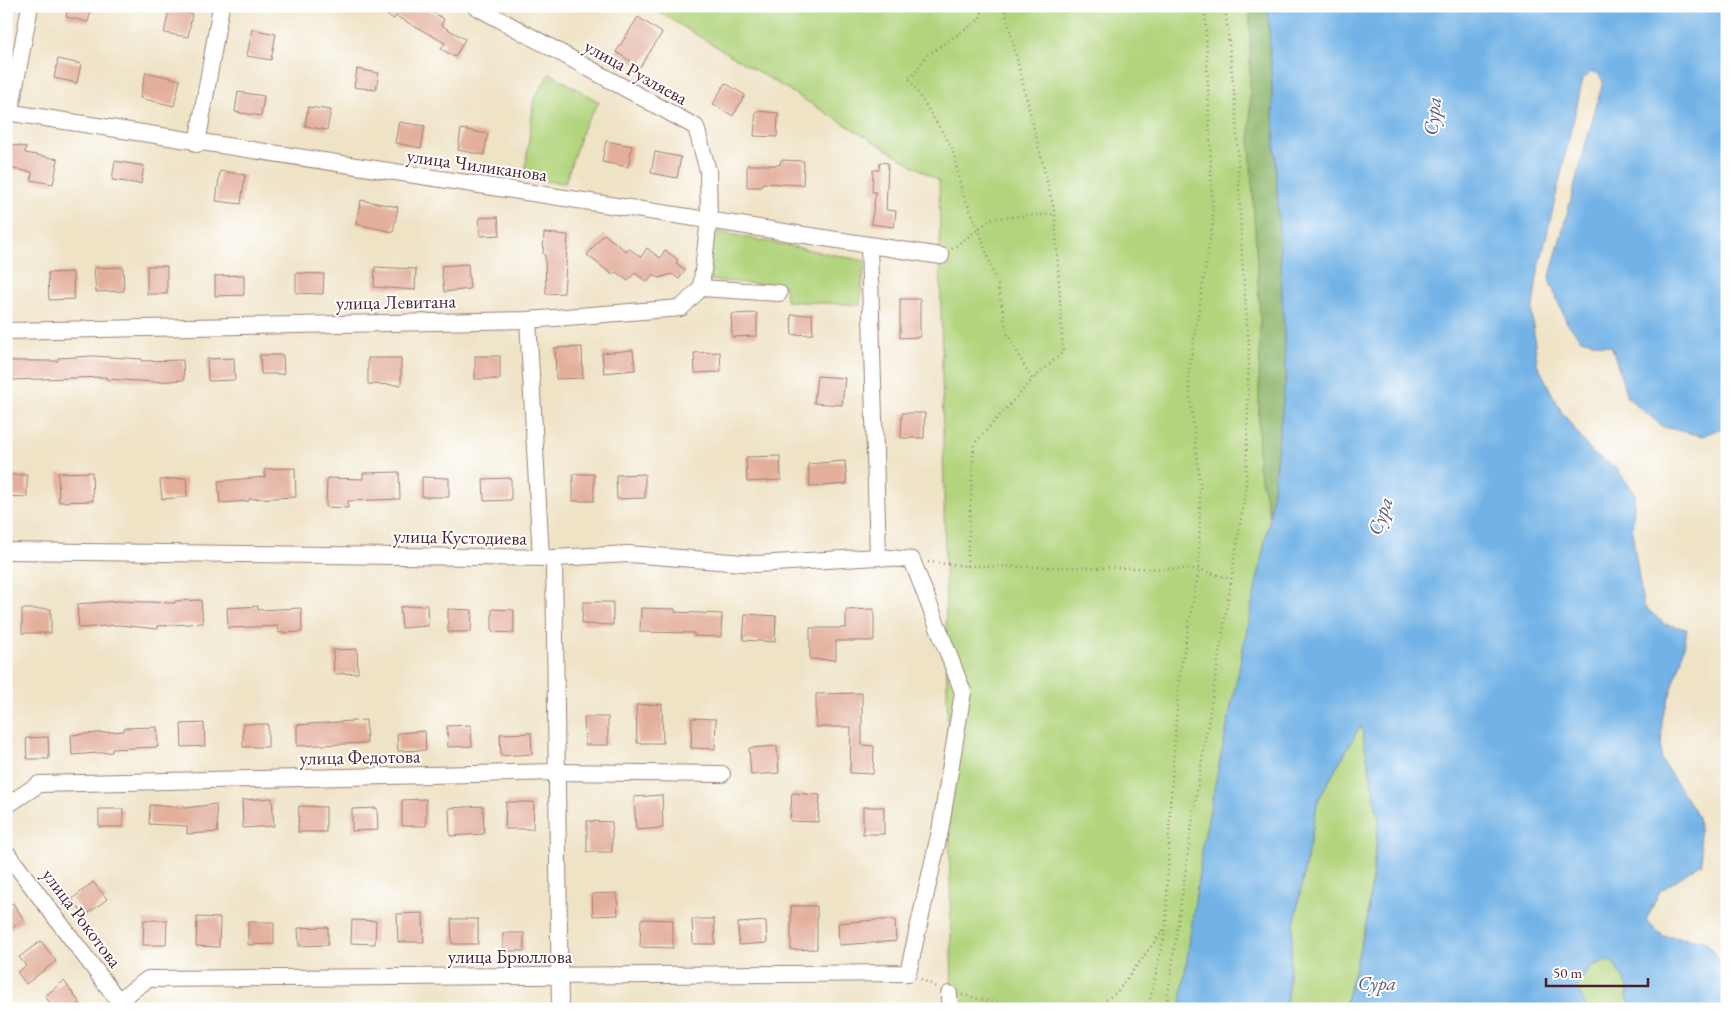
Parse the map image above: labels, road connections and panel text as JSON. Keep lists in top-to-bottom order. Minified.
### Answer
{"streets":{"street":["улица Рузляева","улица Чиликанова","улица Левитана","улица Кустодиева","улица Федотова","улица Рокотова","улица Брюллова"]},"crossings":[["улица Рузляева","улица Чиликанова"],["улица Рузляева","улица Левитана"],["улица Рокотова","улица Брюллова"]],"water":["Сура"],"scale_bar":"50 m"}
